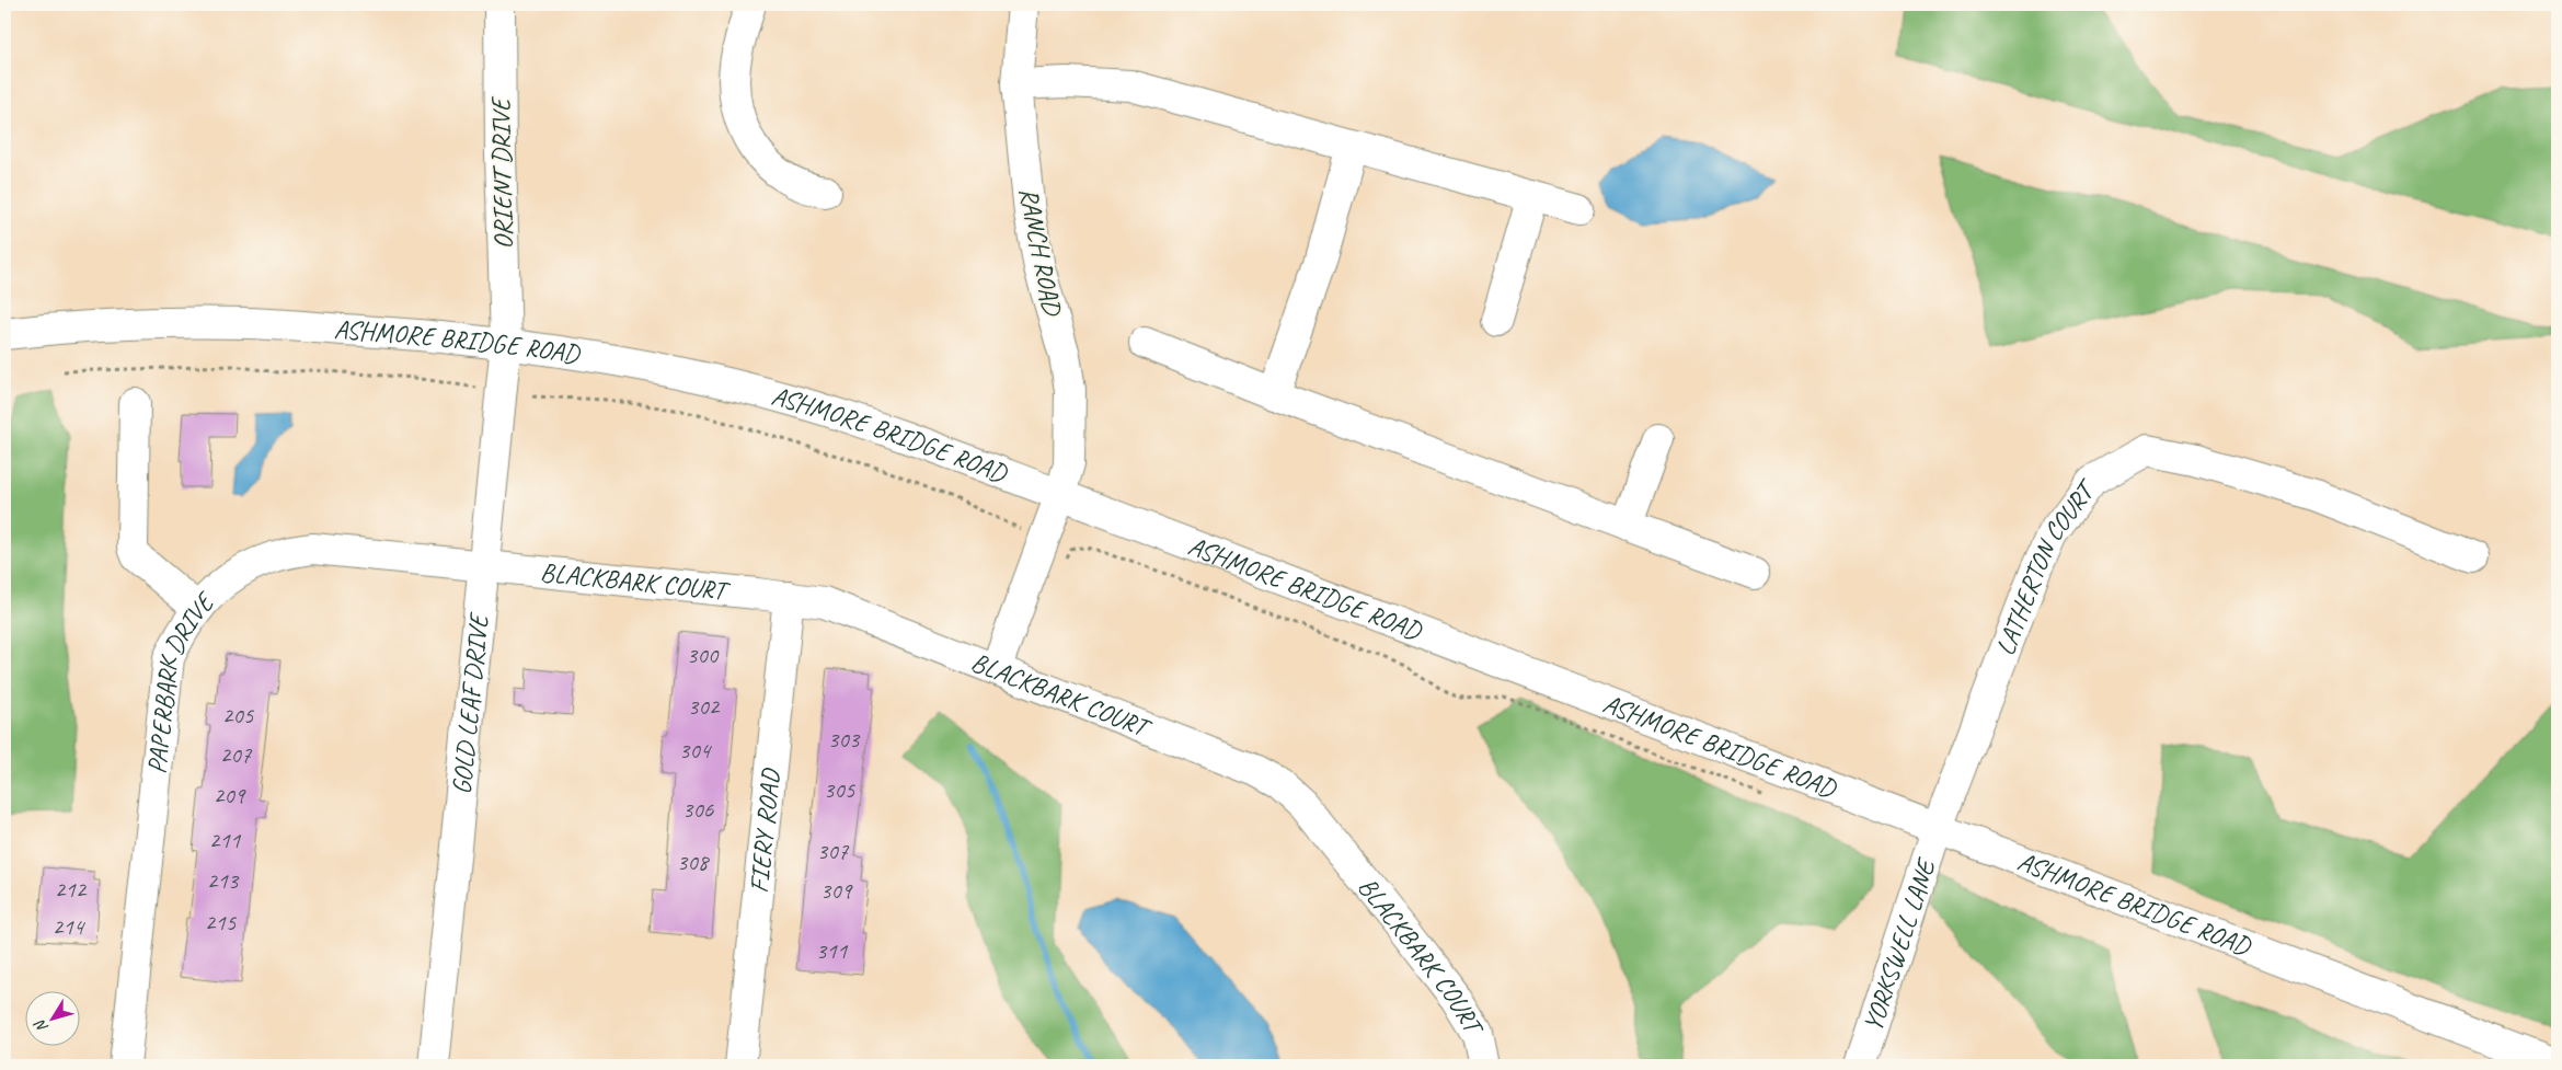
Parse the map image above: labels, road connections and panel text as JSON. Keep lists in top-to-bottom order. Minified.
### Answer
{"streets":{"street":["ORIENT DRIVE","RANCH ROAD","ASHMORE BRIDGE ROAD","LATHERTON COURT","BLACKBARK COURT","PAPERBARK DRIVE","GOLD LEAF DRIVE","FIERY ROAD","YORKSWELL LANE"]},"crossings":[["ORIENT DRIVE","ASHMORE BRIDGE ROAD"],["ORIENT DRIVE","GOLD LEAF DRIVE"],["RANCH ROAD","ASHMORE BRIDGE ROAD"],["RANCH ROAD","BLACKBARK COURT"],["ASHMORE BRIDGE ROAD","LATHERTON COURT"],["ASHMORE BRIDGE ROAD","GOLD LEAF DRIVE"],["ASHMORE BRIDGE ROAD","YORKSWELL LANE"],["LATHERTON COURT","YORKSWELL LANE"],["BLACKBARK COURT","PAPERBARK DRIVE"],["BLACKBARK COURT","GOLD LEAF DRIVE"],["BLACKBARK COURT","FIERY ROAD"],["PAPERBARK DRIVE","GOLD LEAF DRIVE"]],"house_numbers":["300","302","205","303","304","207","305","209","306","211","307","308","213","212","309","215","214","311"],"north":"bottom left"}
